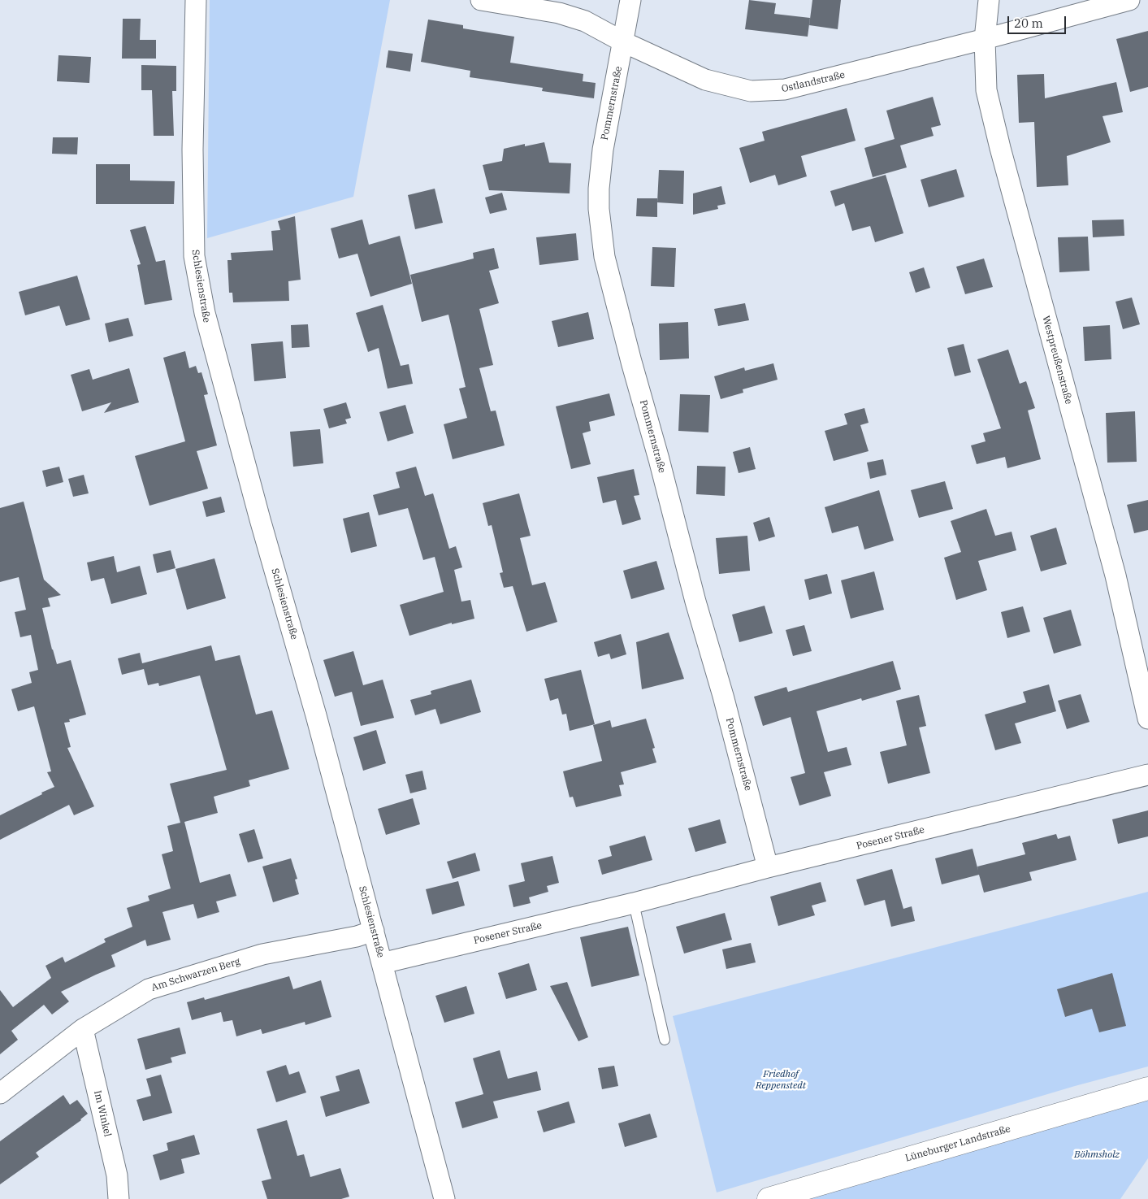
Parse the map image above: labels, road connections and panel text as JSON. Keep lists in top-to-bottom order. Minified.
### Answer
{"streets":{"main road":["Lüneburger Landstraße"],"street":["Ostlandstraße","Pommernstraße","Schlesienstraße","Westpreußenstraße","Posener Straße","Am Schwarzen Berg","Im Winkel"]},"crossings":[["Ostlandstraße","Pommernstraße"],["Ostlandstraße","Westpreußenstraße"],["Pommernstraße","Posener Straße"],["Schlesienstraße","Posener Straße"],["Schlesienstraße","Am Schwarzen Berg"],["Am Schwarzen Berg","Im Winkel"]],"parks":["Friedhof Reppenstedt","Böhmsholz"],"scale_bar":"20 m"}
